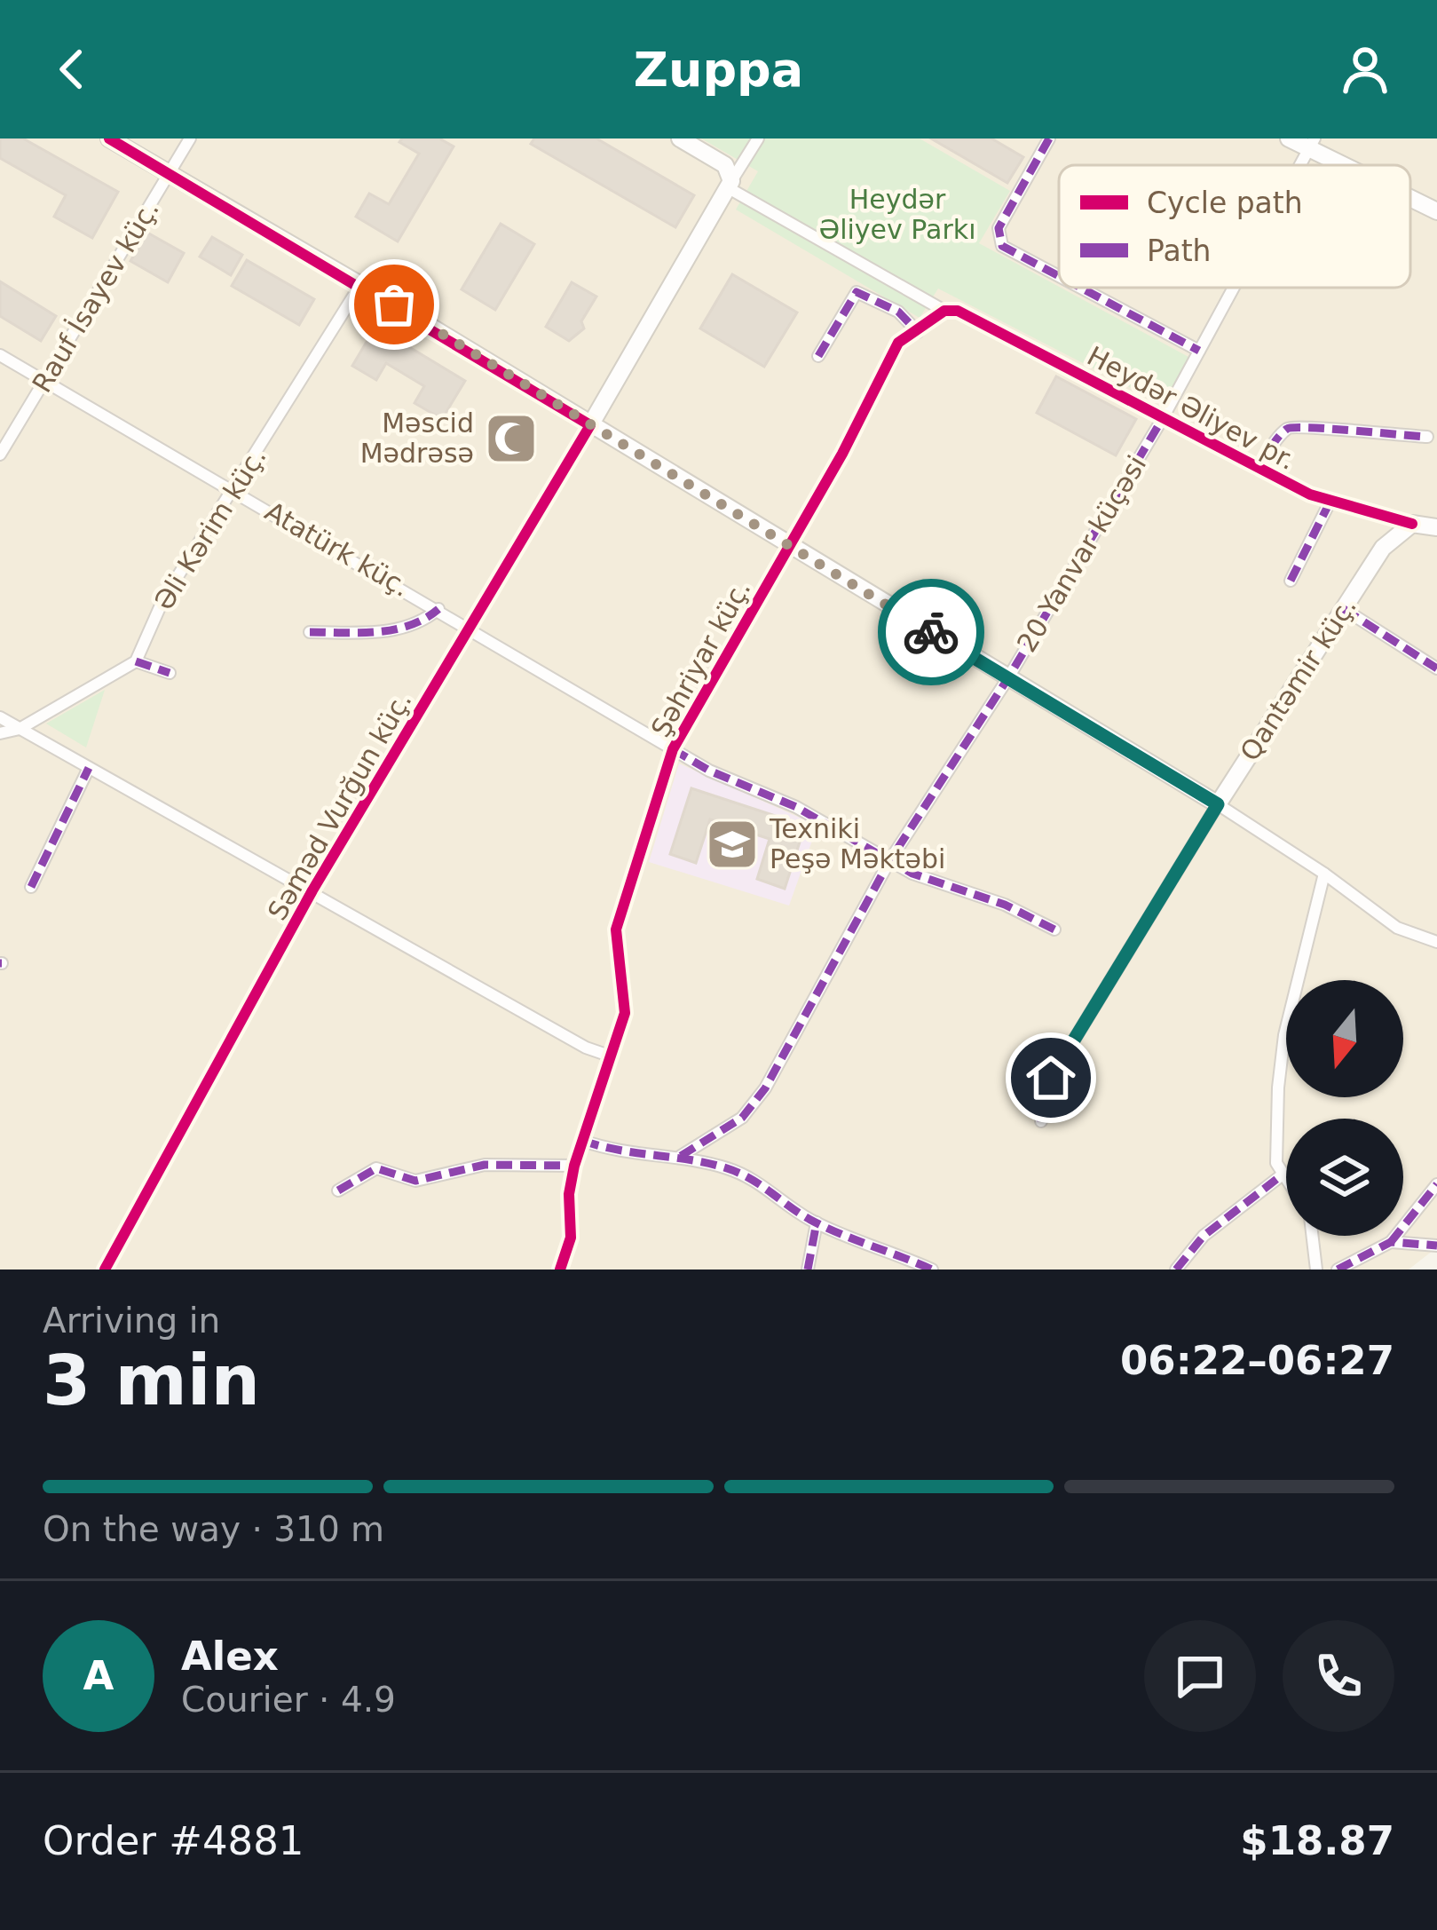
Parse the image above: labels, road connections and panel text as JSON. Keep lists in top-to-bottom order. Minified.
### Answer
{"streets":{"main road":["Heydər Əliyev pr.","Qantəmir küç."],"street":["Rauf İsayev küç.","Əli Kərim küç.","Atatürk küç.","20 Yanvar küçəsi","Şəhriyar küç.","Səməd Vurğun küç."]},"crossings":[["Rauf İsayev küç.","Atatürk küç."],["Heydər Əliyev pr.","20 Yanvar küçəsi"],["Heydər Əliyev pr.","Şəhriyar küç."],["Heydər Əliyev pr.","Qantəmir küç."],["Əli Kərim küç.","Atatürk küç."],["Atatürk küç.","20 Yanvar küçəsi"],["Atatürk küç.","Şəhriyar küç."],["Atatürk küç.","Səməd Vurğun küç."]],"parks":["Heydər Əliyev Parkı"],"places":{"mosque":["Məscid Mədrəsə"],"school or university":["Texniki Peşə Məktəbi"]},"legend":["Cycle path","Path"],"north":"bottom","page":{"header":"Zuppa","heading":["3 min","Arriving in","06:22–06:27"],"panel":["Alex","Courier · 4.9","Order #4881","$18.87"],"bar":"On the way · 310 m","round":"A"}}
